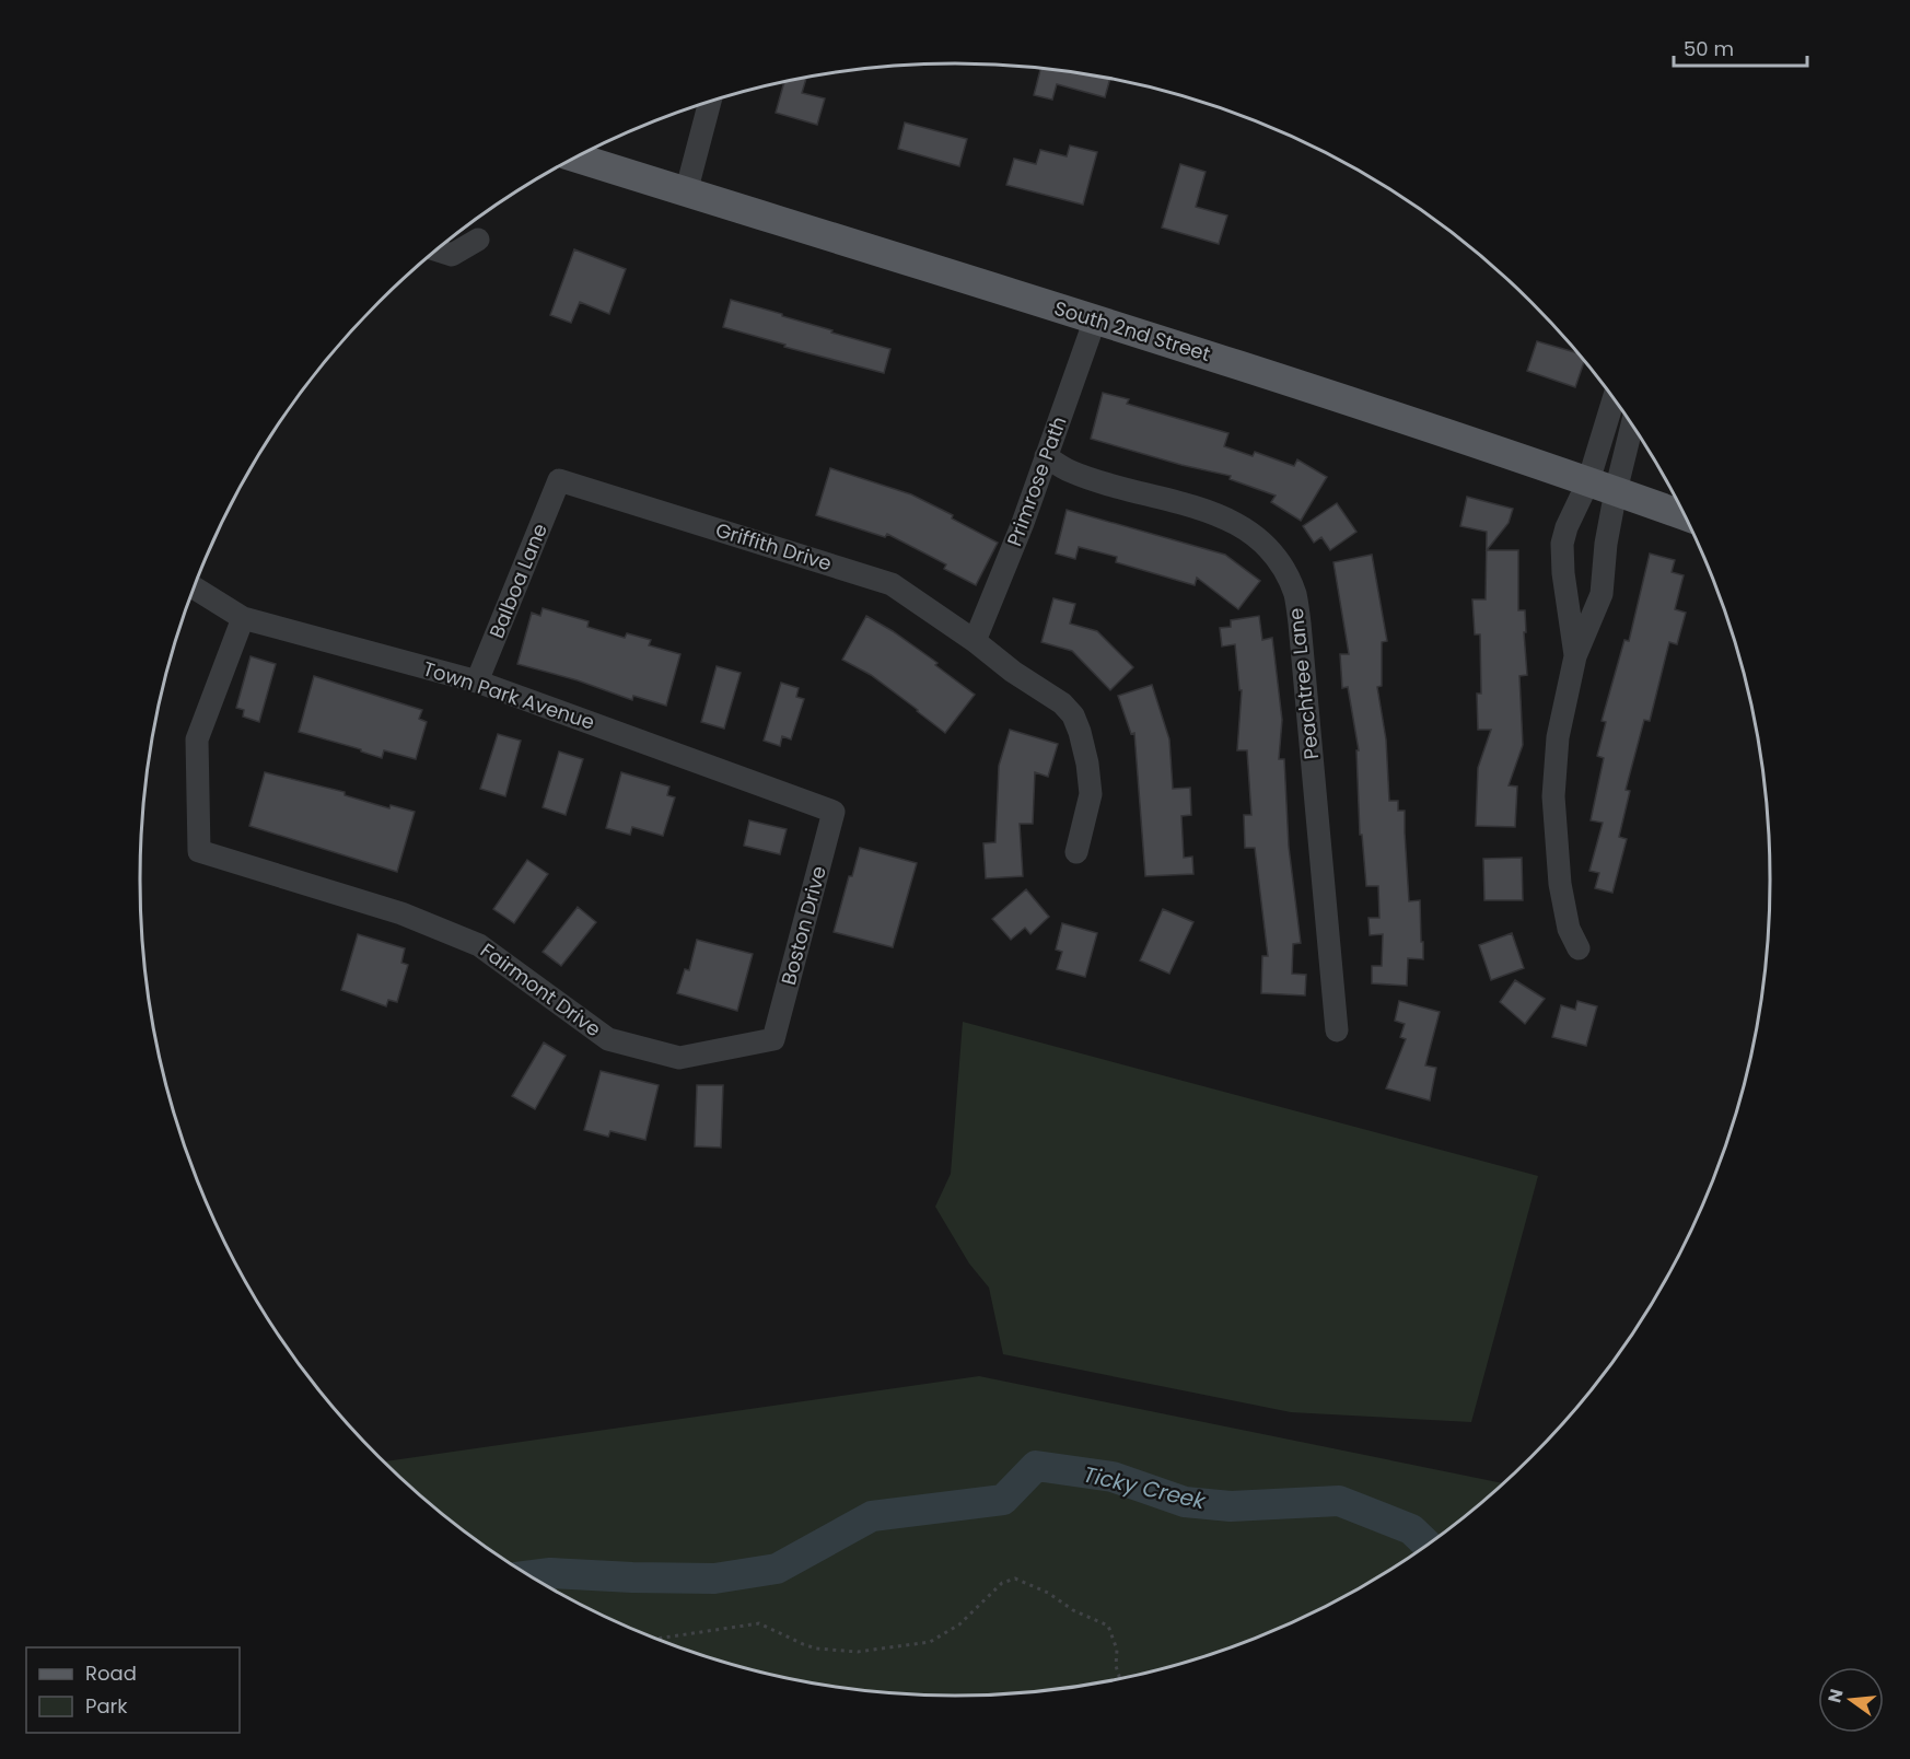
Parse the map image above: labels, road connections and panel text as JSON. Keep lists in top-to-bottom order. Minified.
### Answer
{"streets":{"main road":["South 2nd Street"],"street":["Primrose Path","Griffith Drive","Balboa Lane","Peachtree Lane","Town Park Avenue","Boston Drive","Fairmont Drive"]},"crossings":[["South 2nd Street","Primrose Path"],["Primrose Path","Griffith Drive"],["Primrose Path","Peachtree Lane"],["Griffith Drive","Balboa Lane"],["Balboa Lane","Town Park Avenue"],["Town Park Avenue","Boston Drive"],["Town Park Avenue","Fairmont Drive"],["Boston Drive","Fairmont Drive"]],"water":["Ticky Creek"],"legend":["Road","Park"],"scale_bar":"50 m","north":"left"}
